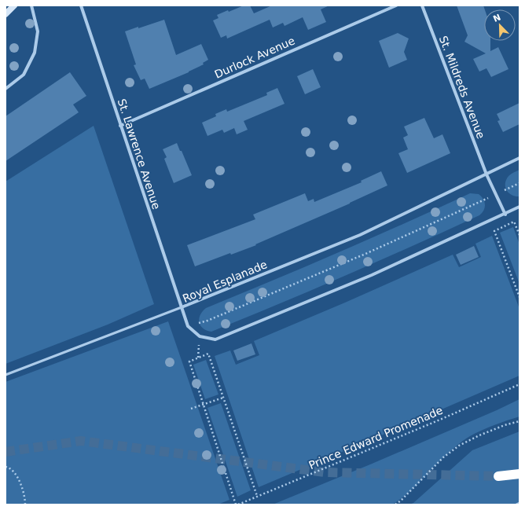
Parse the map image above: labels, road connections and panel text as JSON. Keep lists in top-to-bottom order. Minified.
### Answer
{"streets":{"street":["Durlock Avenue","St. Mildreds Avenue","St. Lawrence Avenue","Royal Esplanade"],"path":["Prince Edward Promenade"]},"crossings":[["Durlock Avenue","St. Lawrence Avenue"],["St. Mildreds Avenue","Royal Esplanade"],["St. Lawrence Avenue","Royal Esplanade"]],"north":"top left"}
